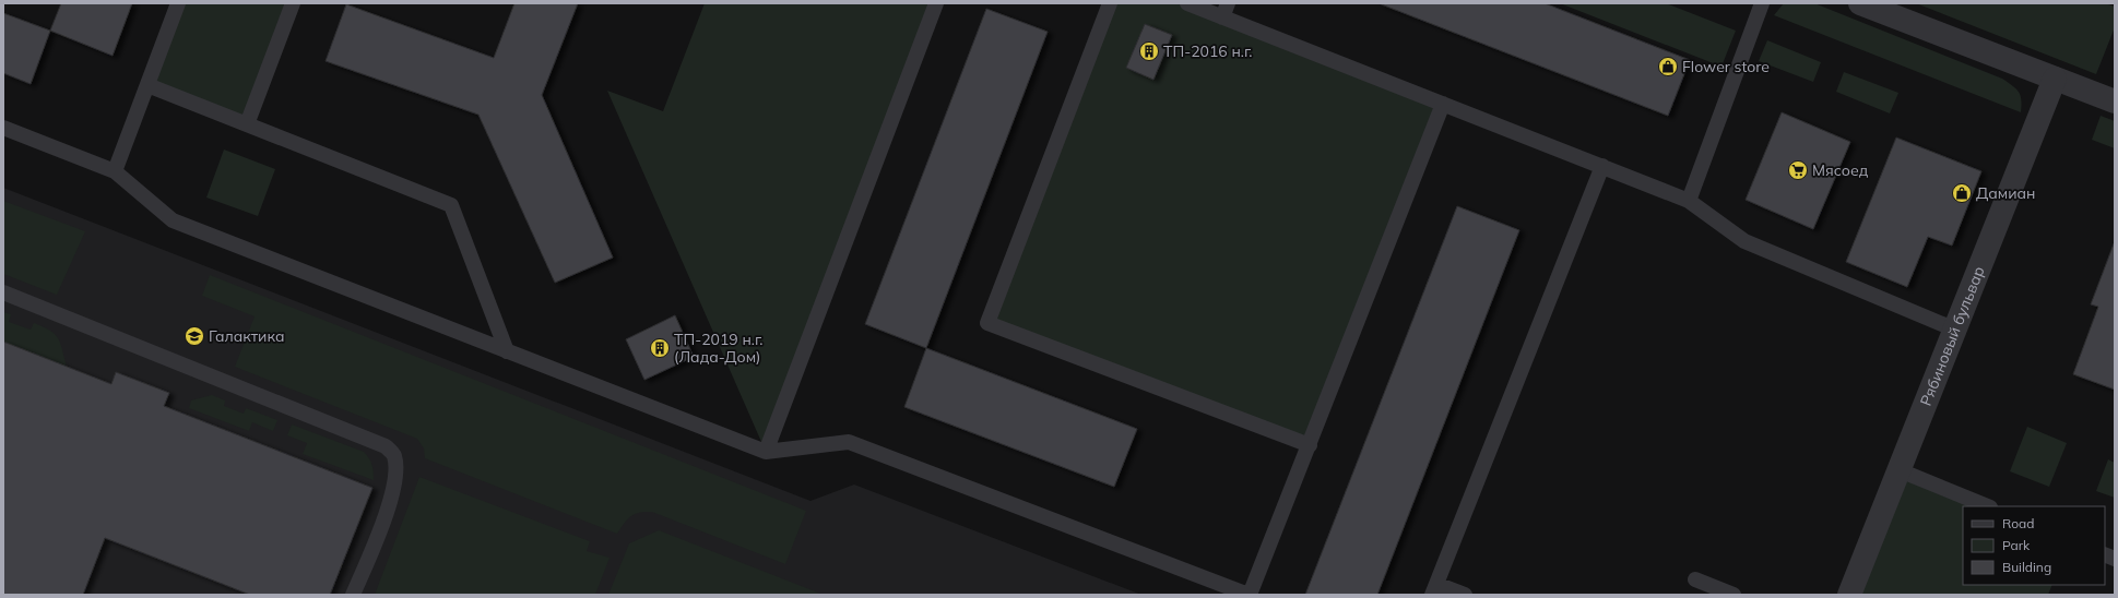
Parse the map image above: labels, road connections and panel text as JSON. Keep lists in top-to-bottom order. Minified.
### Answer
{"streets":{"street":["Рябиновый бульвар"]},"places":{"building":["ТП-2016 н.г.","ТП-2019 н.г. (Лада-Дом)"],"shop":["Flower store","Дамиан"],"supermarket":["Мясоед"],"school or university":["Галактика"]},"legend":["Road","Park","Building"]}
